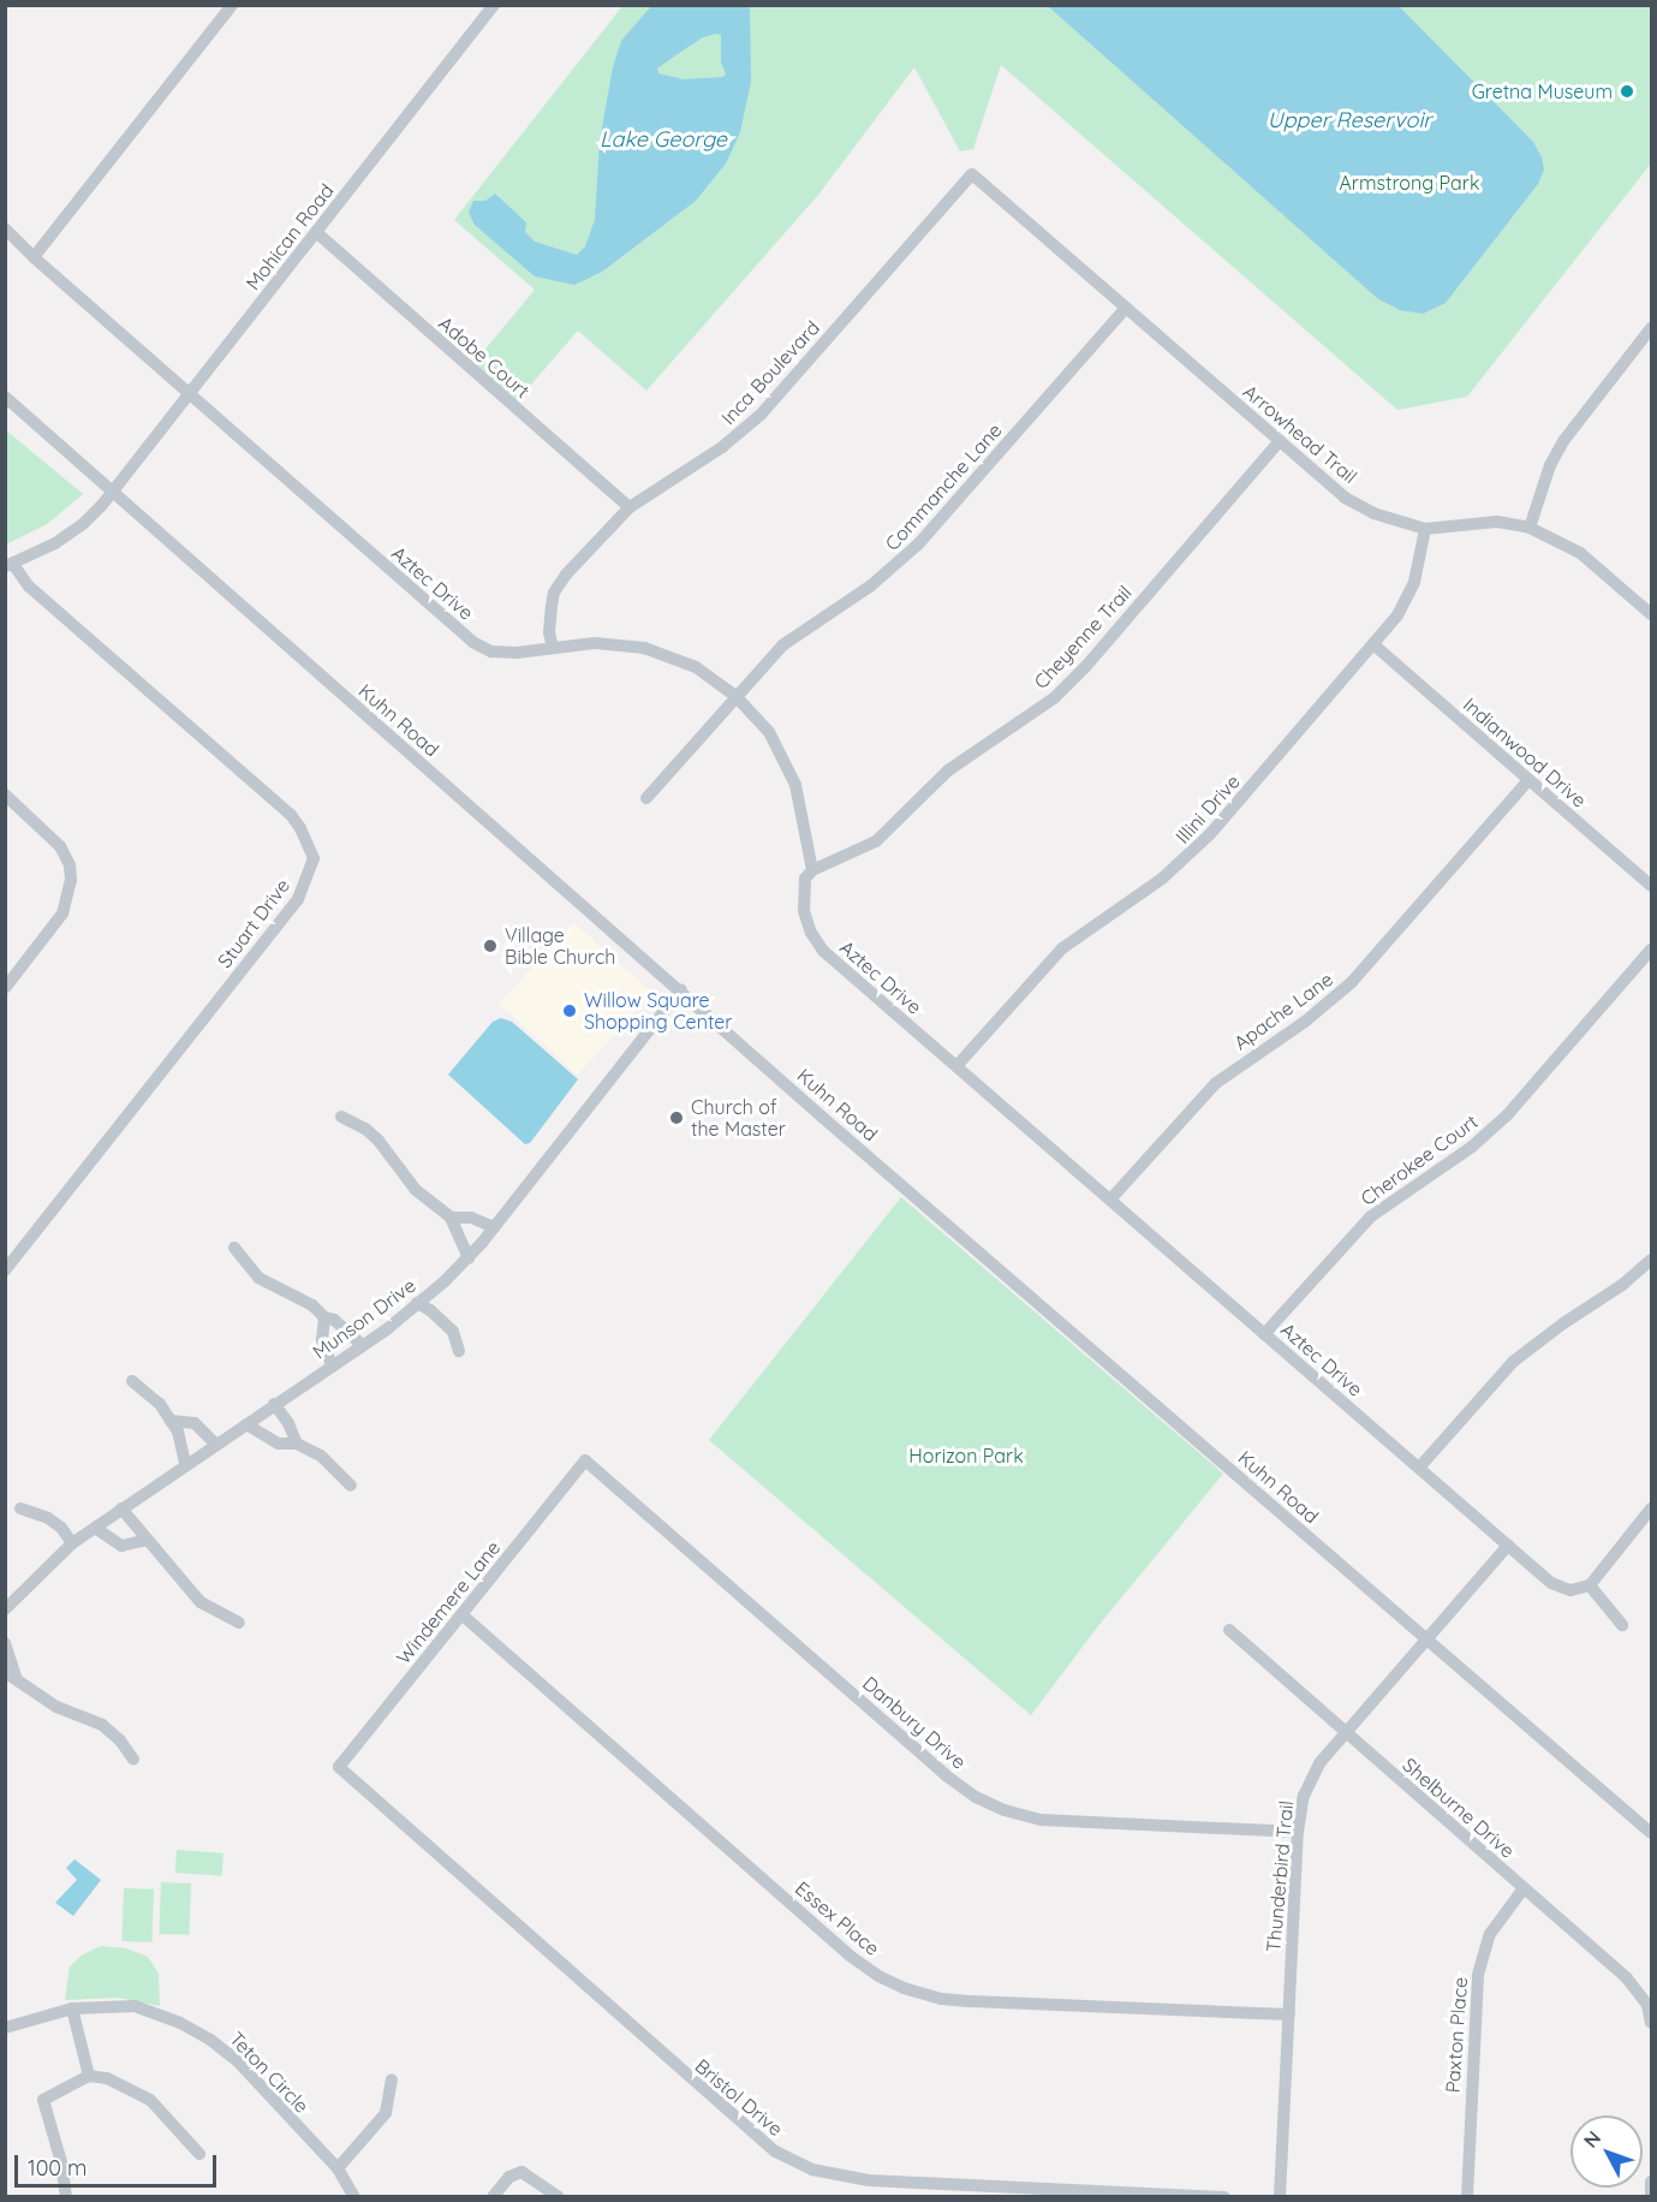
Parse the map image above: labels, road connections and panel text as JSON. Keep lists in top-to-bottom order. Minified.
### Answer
{"streets":{"street":["Mohican Road","Adobe Court","Inca Boulevard","Arrowhead Trail","Commanche Lane","Aztec Drive","Cheyenne Trail","Kuhn Road","Indianwood Drive","Illini Drive","Stuart Drive","Apache Lane","Cherokee Court","Munson Drive","Windemere Lane","Danbury Drive","Shelburne Drive","Thunderbird Trail","Essex Place","Paxton Place","Teton Circle","Bristol Drive"]},"crossings":[["Mohican Road","Adobe Court"],["Mohican Road","Aztec Drive"],["Mohican Road","Kuhn Road"],["Mohican Road","Stuart Drive"],["Adobe Court","Inca Boulevard"],["Inca Boulevard","Arrowhead Trail"],["Inca Boulevard","Aztec Drive"],["Arrowhead Trail","Commanche Lane"],["Arrowhead Trail","Cheyenne Trail"],["Arrowhead Trail","Illini Drive"],["Commanche Lane","Aztec Drive"],["Aztec Drive","Cheyenne Trail"],["Aztec Drive","Illini Drive"],["Aztec Drive","Apache Lane"],["Aztec Drive","Cherokee Court"],["Aztec Drive","Thunderbird Trail"],["Kuhn Road","Munson Drive"],["Kuhn Road","Thunderbird Trail"],["Indianwood Drive","Illini Drive"],["Indianwood Drive","Apache Lane"],["Windemere Lane","Danbury Drive"],["Windemere Lane","Essex Place"],["Windemere Lane","Bristol Drive"],["Danbury Drive","Thunderbird Trail"],["Shelburne Drive","Thunderbird Trail"],["Shelburne Drive","Paxton Place"],["Thunderbird Trail","Essex Place"]],"water":["Upper Reservoir","Lake George"],"parks":["Armstrong Park","Horizon Park"],"places":["Gretna Museum","Village Bible Church","Willow Square Shopping Center","Church of the Master"],"scale_bar":"100 m","north":"top left"}
